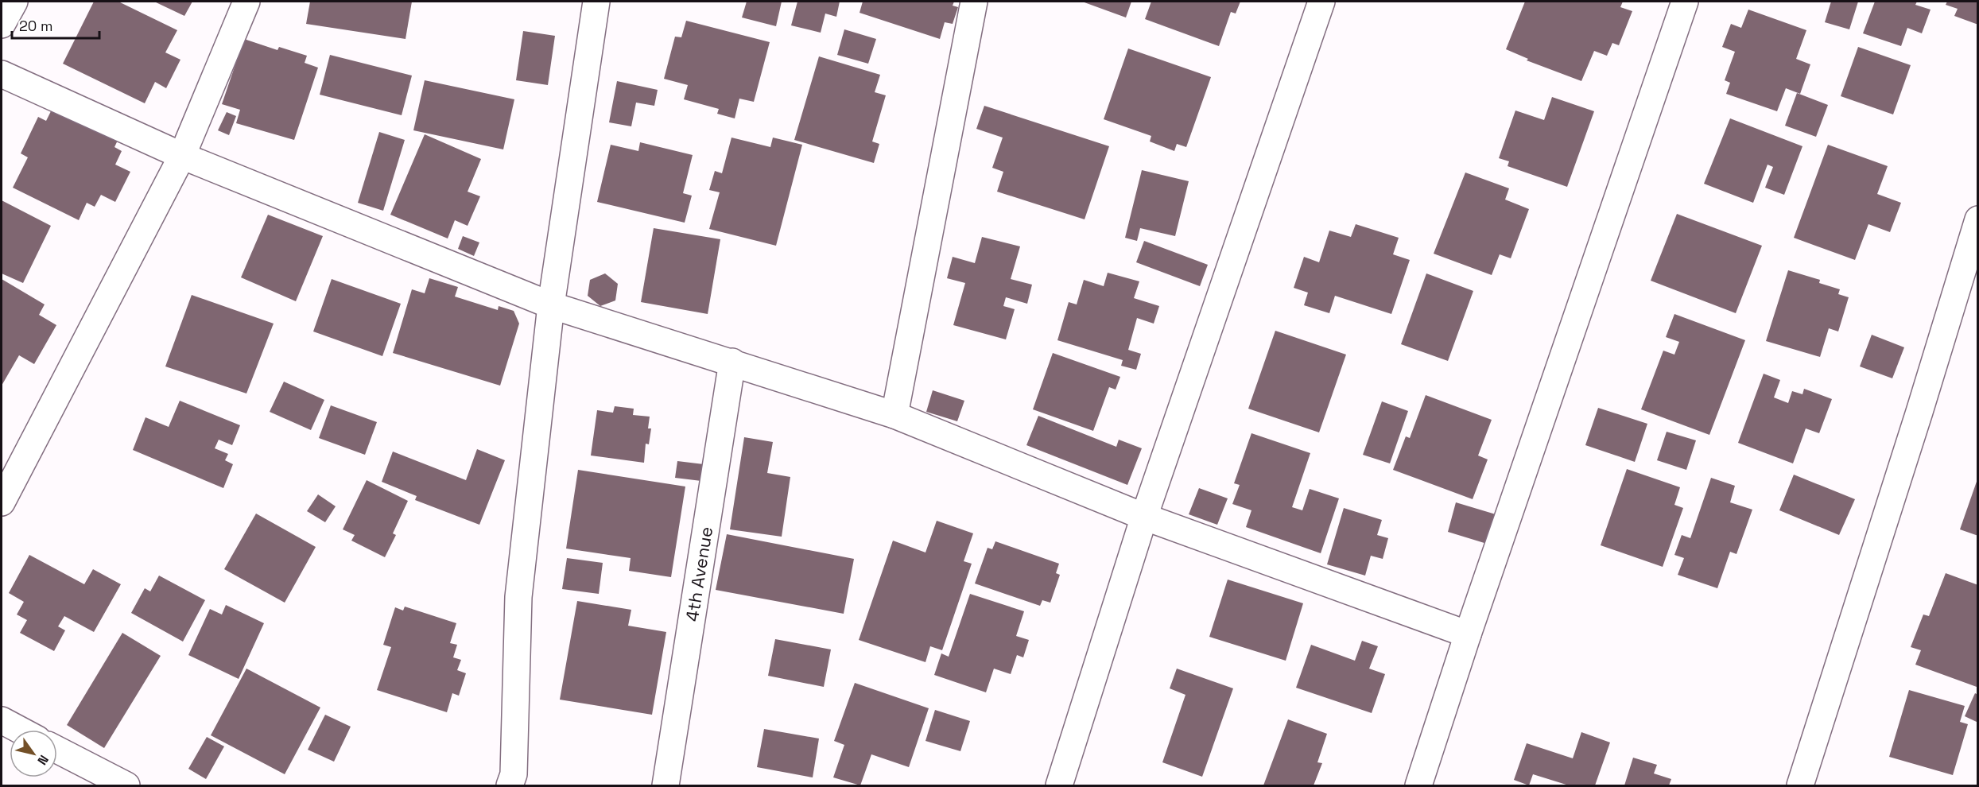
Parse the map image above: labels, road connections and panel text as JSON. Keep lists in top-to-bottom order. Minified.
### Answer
{"streets":{"street":["4th Avenue"]},"scale_bar":"20 m","north":"bottom right"}
